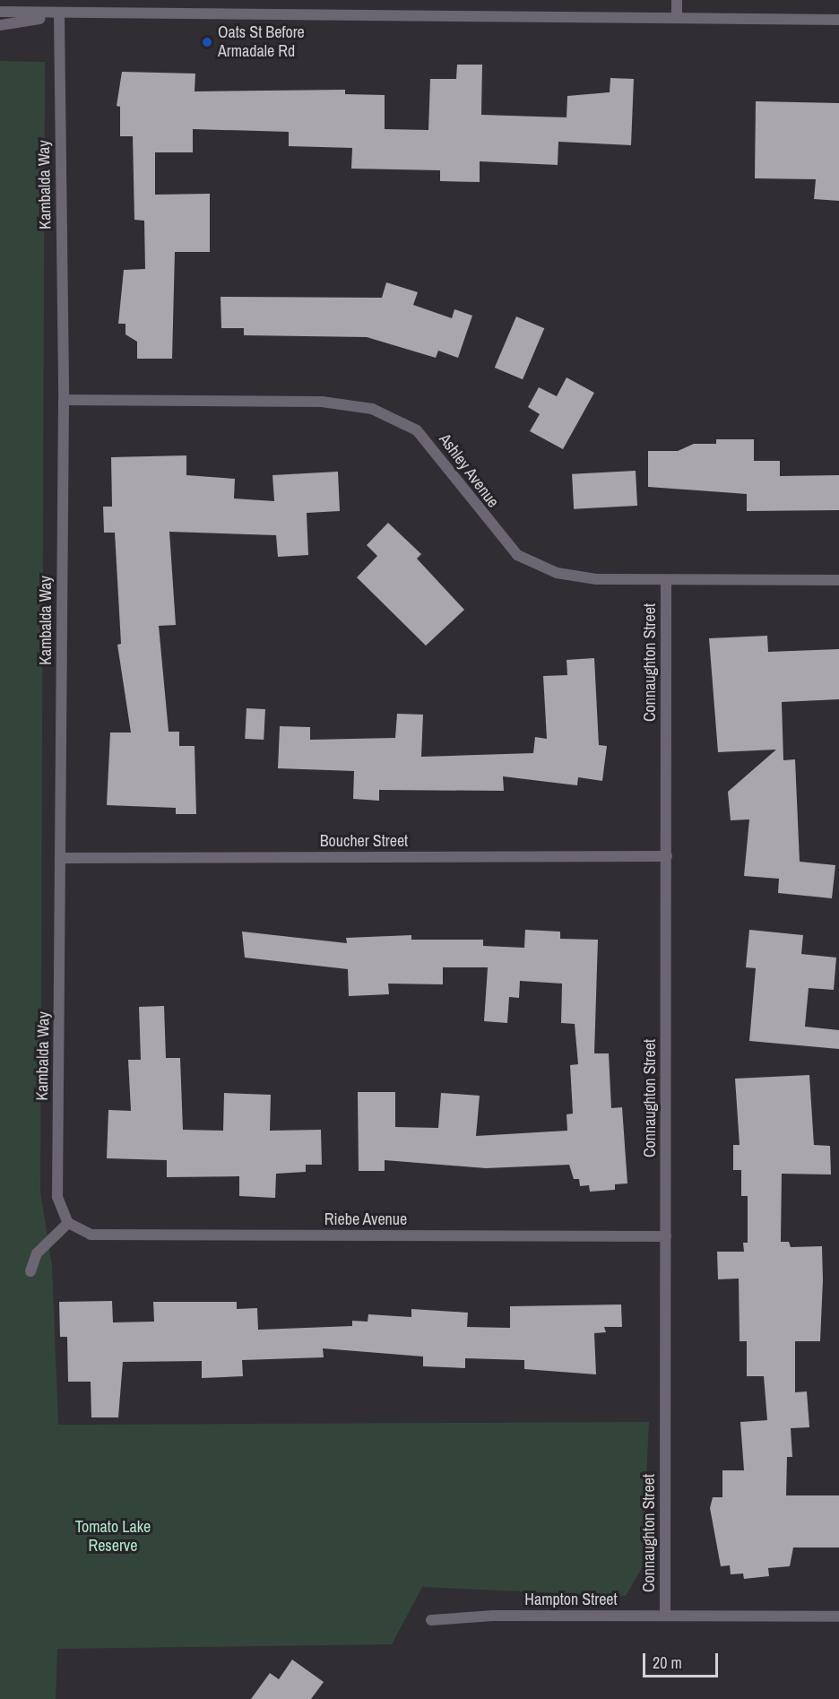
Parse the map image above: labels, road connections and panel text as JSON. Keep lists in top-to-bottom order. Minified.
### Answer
{"streets":{"street":["Kambalda Way","Ashley Avenue","Connaughton Street","Boucher Street","Riebe Avenue","Hampton Street"]},"crossings":[["Kambalda Way","Ashley Avenue"],["Kambalda Way","Boucher Street"],["Kambalda Way","Riebe Avenue"],["Ashley Avenue","Connaughton Street"],["Connaughton Street","Boucher Street"],["Connaughton Street","Riebe Avenue"],["Connaughton Street","Hampton Street"]],"parks":["Tomato Lake Reserve"],"places":["Oats St Before Armadale Rd"],"scale_bar":"20 m"}
